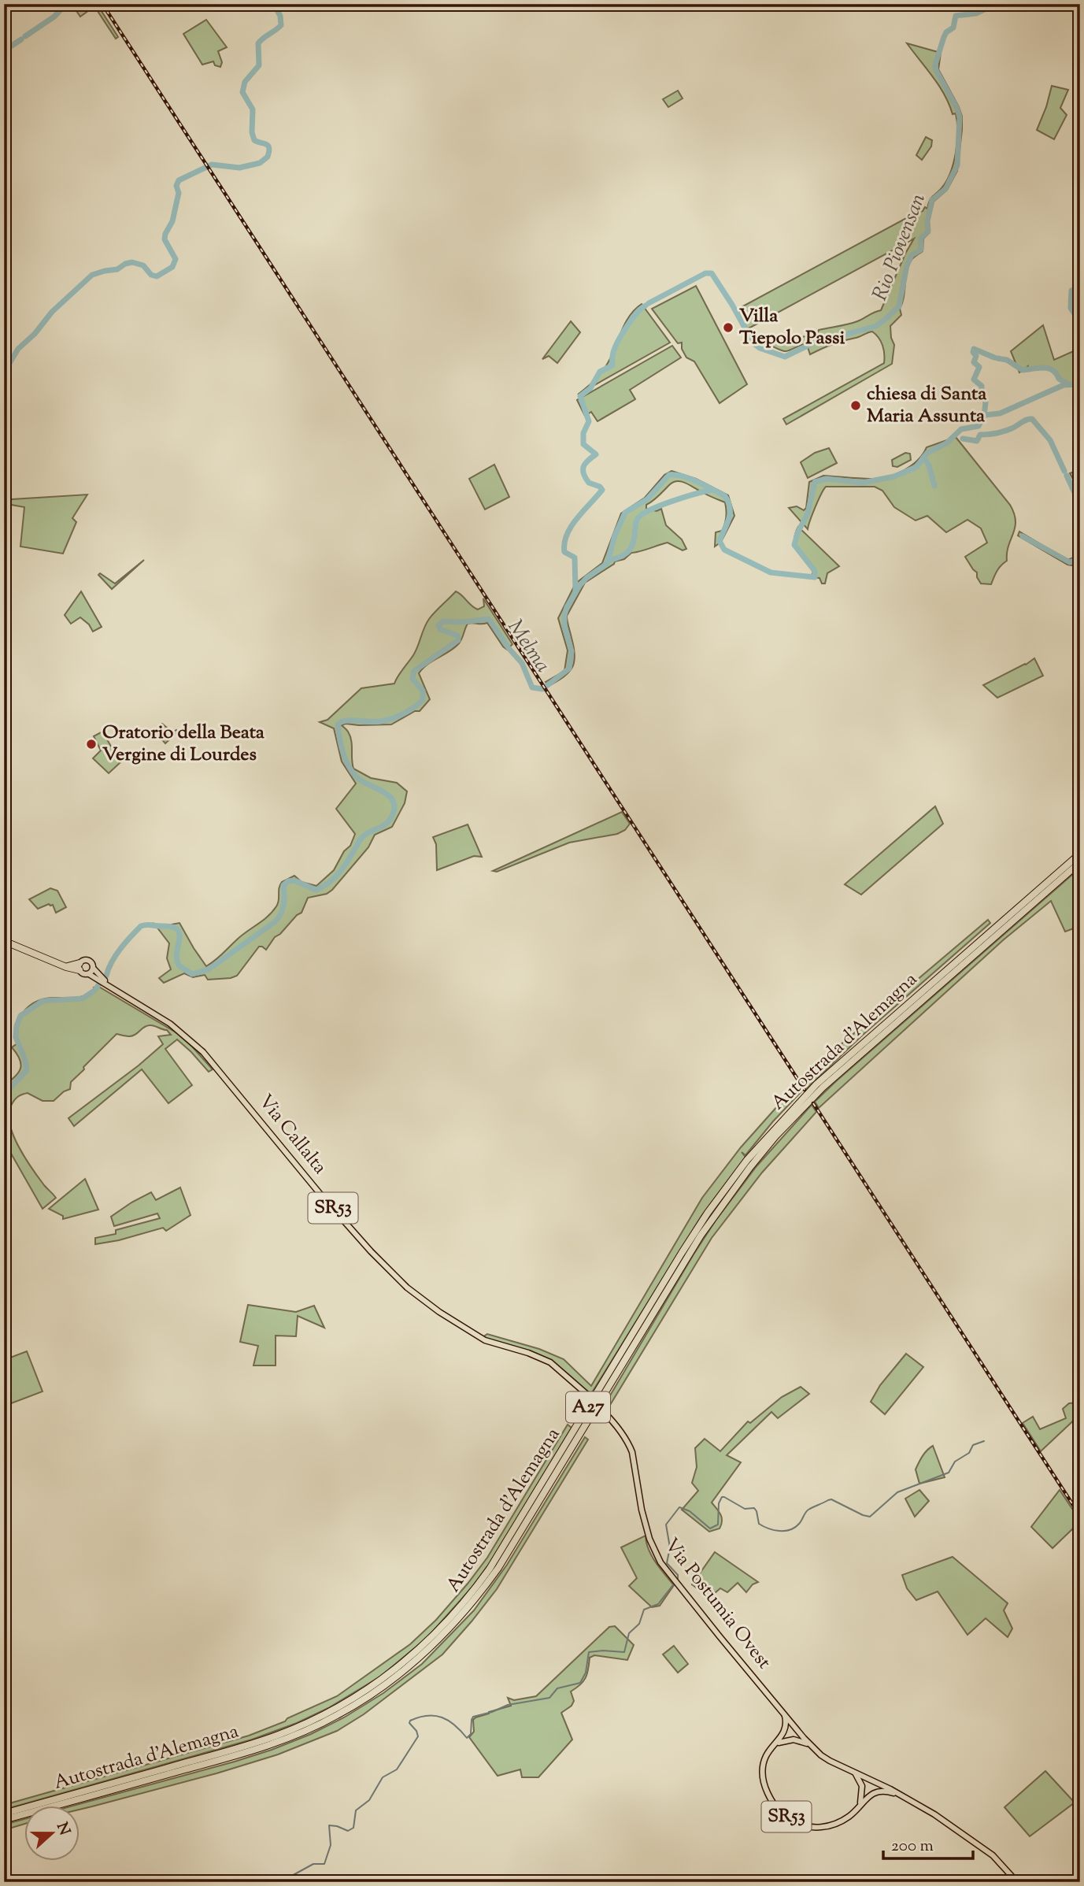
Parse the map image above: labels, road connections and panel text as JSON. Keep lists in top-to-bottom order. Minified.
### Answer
{"streets":{"highway":["Autostrada d'Alemagna","A27"],"main road":["Via Callalta","SR53","Via Postumia Ovest"]},"crossings":[["Via Callalta","Via Postumia Ovest"]],"water":["Rio Piovensan","Melma"],"places":["Villa Tiepolo Passi","chiesa di Santa Maria Assunta","Oratorio della Beata Vergine di Lourdes"],"scale_bar":"200 m","north":"right"}
